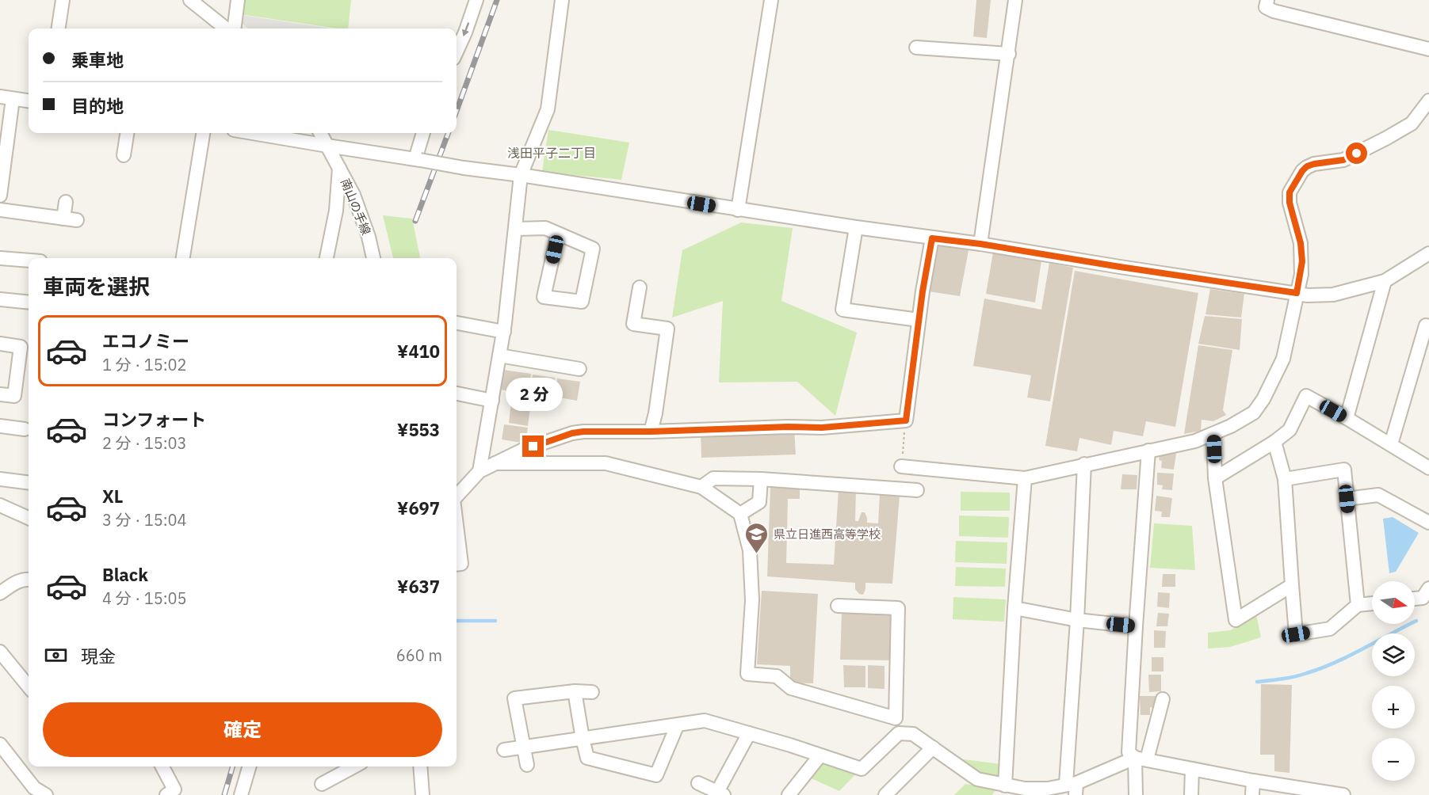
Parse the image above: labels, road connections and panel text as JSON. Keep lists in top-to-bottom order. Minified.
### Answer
{"streets":{"street":["南山の手線"]},"districts":["浅田平子二丁目"],"places":{"school or university":["県立日進西高等学校"]},"north":"right","page":{"banner":["乗車地","目的地"],"heading":"車両を選択","list":[{"name":"エコノミー","note":"1 分 · 15:02","value":"¥410"},{"name":"コンフォート","note":"2 分 · 15:03","value":"¥553"},{"name":"XL","note":"3 分 · 15:04","value":"¥697"},{"name":"Black","note":"4 分 · 15:05","value":"¥637"}],"bubble":"2 分","map_buttons":["+","−"],"pay":["現金","660 m"],"buttons":"確定"}}
